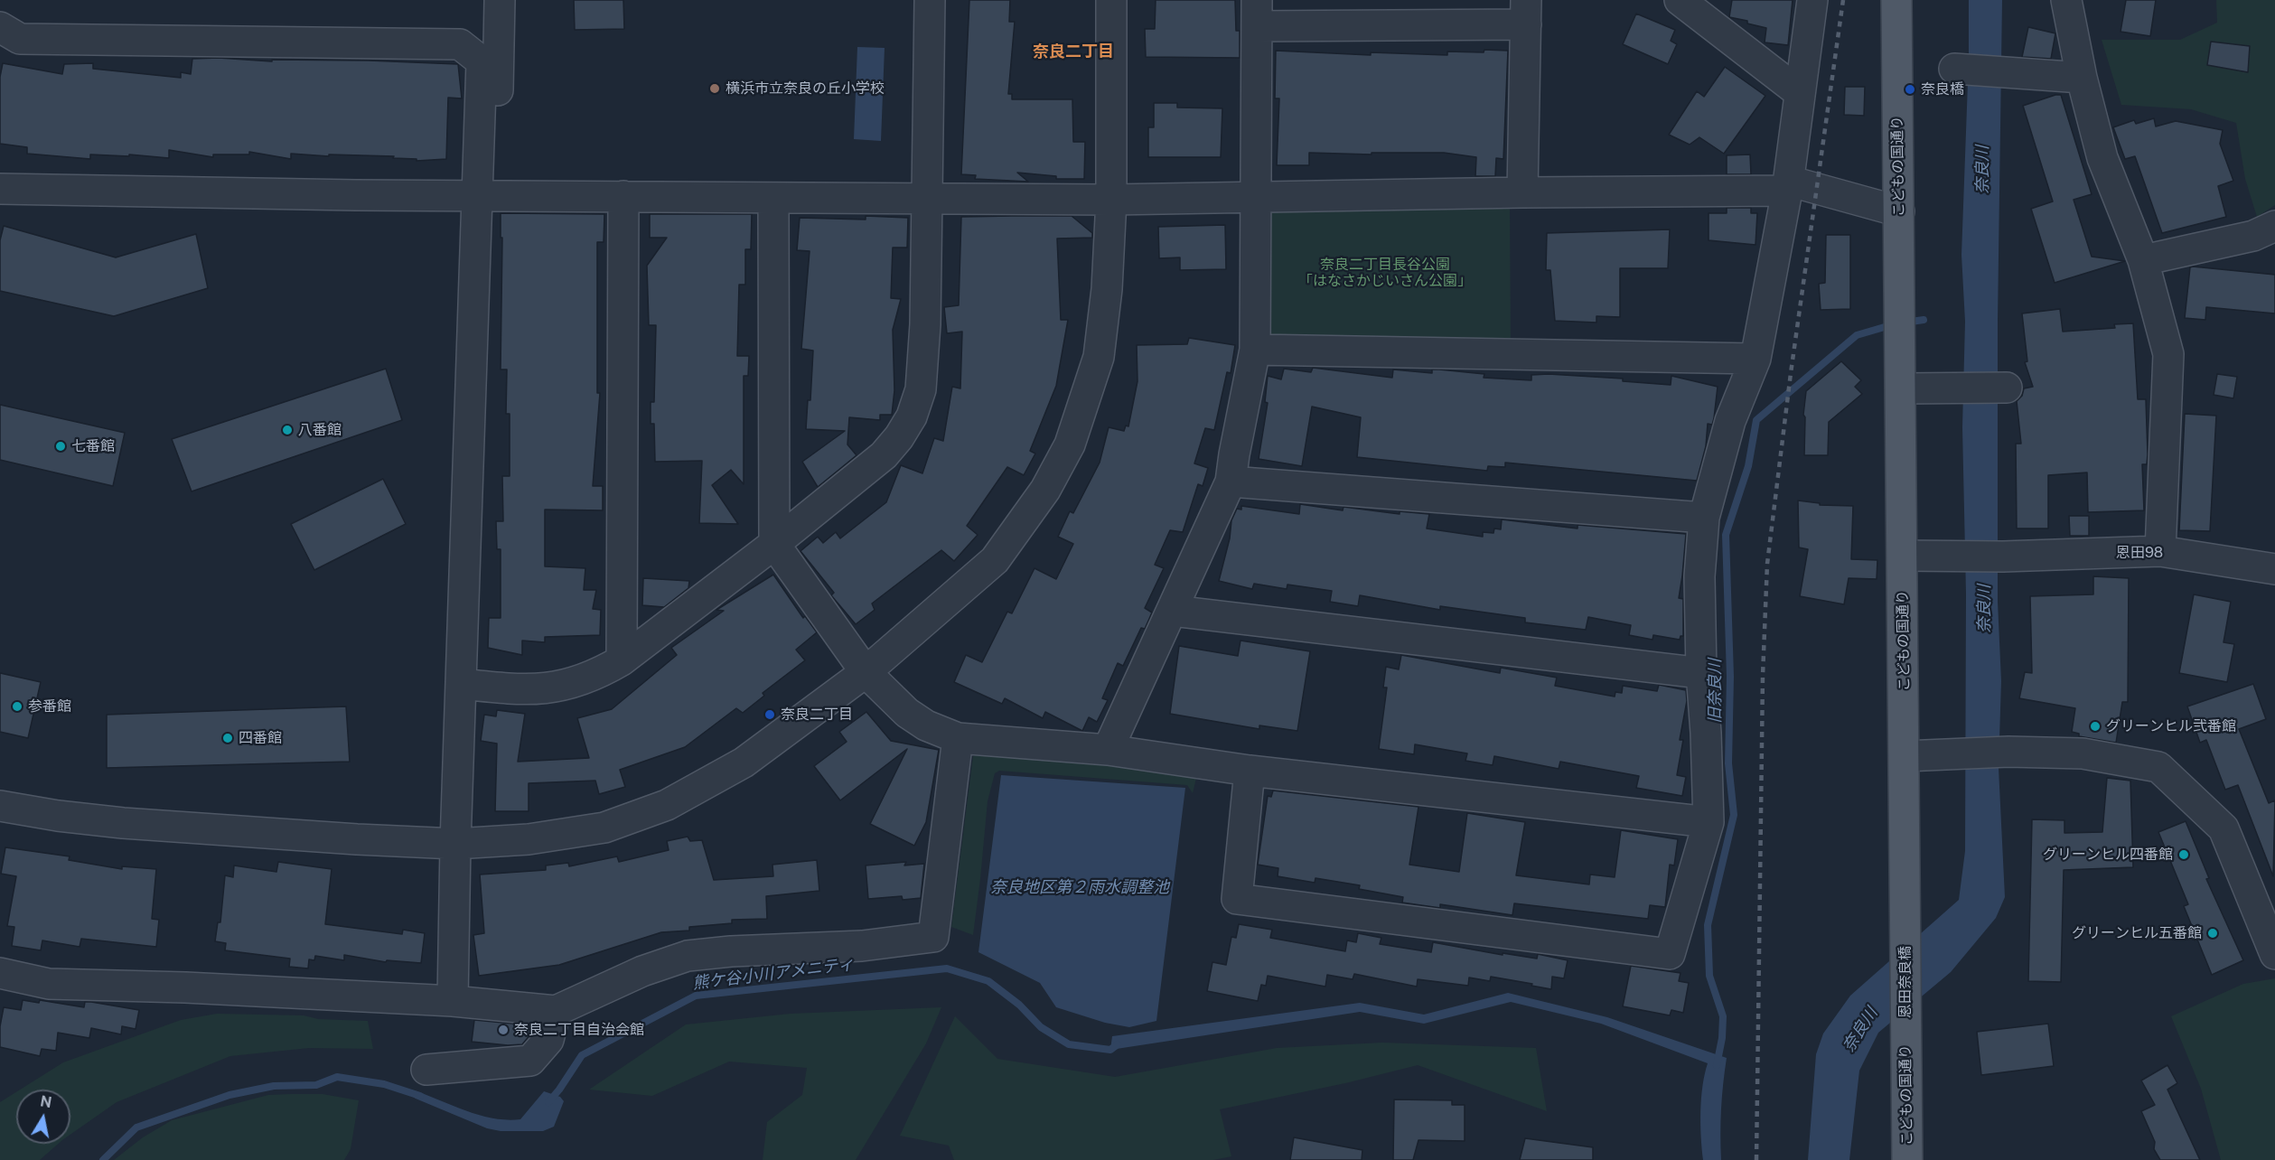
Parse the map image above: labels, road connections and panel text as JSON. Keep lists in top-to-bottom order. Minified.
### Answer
{"streets":{"main road":["こどもの国通り","恩田奈良橋"],"street":["恩田98"]},"crossings":[["こどもの国通り","恩田98"],["こどもの国通り","恩田奈良橋"]],"districts":["奈良二丁目"],"water":["奈良川","旧奈良川","奈良地区第２雨水調整池","熊ケ谷小川アメニティ"],"parks":["奈良二丁目長谷公園 「はなさかじいさん公園」"],"places":["横浜市立奈良の丘小学校","奈良橋","八番館","七番館","参番館","奈良二丁目","グリーンヒル弐番館","四番館","グリーンヒル四番館","グリーンヒル五番館","奈良二丁目自治会館"],"north":"top"}
